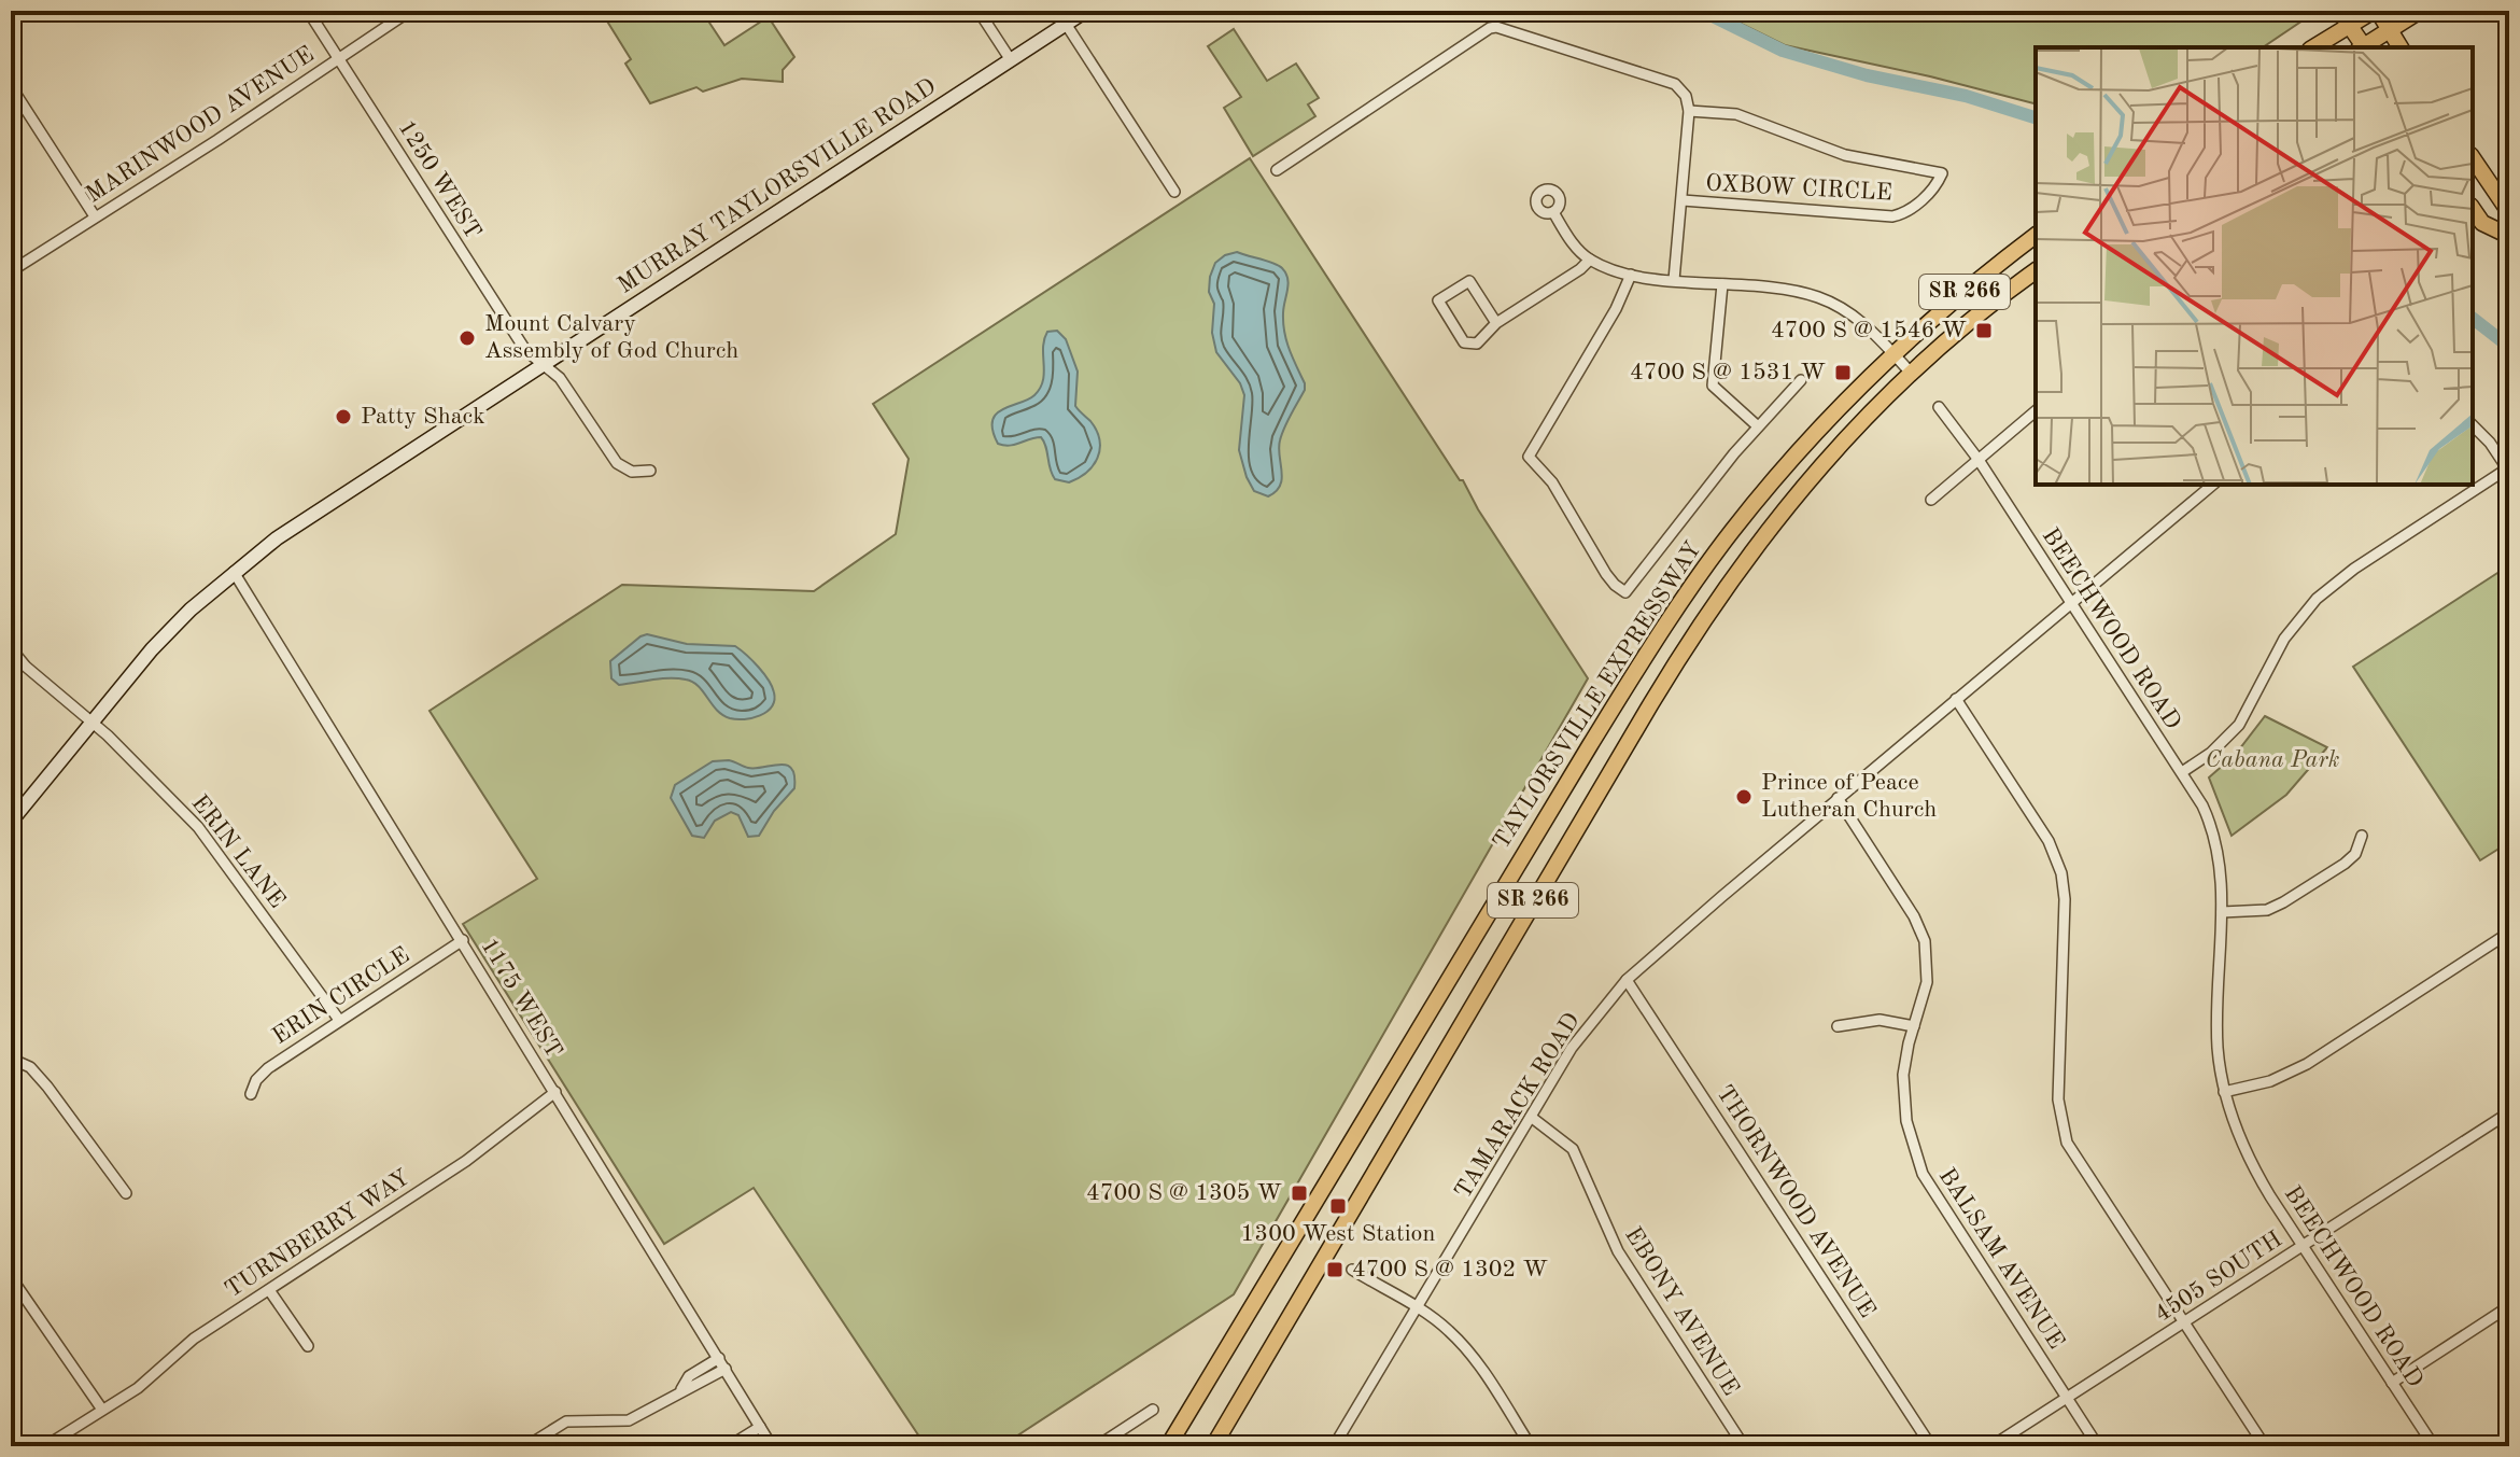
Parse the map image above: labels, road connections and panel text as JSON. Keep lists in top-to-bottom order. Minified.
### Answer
{"streets":{"main road":["SR 266","TAYLORSVILLE EXPRESSWAY"],"street":["MARINWOOD AVENUE","1250 WEST","MURRAY TAYLORSVILLE ROAD","OXBOW CIRCLE","BEECHWOOD ROAD","ERIN LANE","ERIN CIRCLE","1175 WEST","TAMARACK ROAD","THORNWOOD AVENUE","TURNBERRY WAY","BALSAM AVENUE","4505 SOUTH","EBONY AVENUE"]},"crossings":[["MARINWOOD AVENUE","1250 WEST"],["1250 WEST","MURRAY TAYLORSVILLE ROAD"],["MURRAY TAYLORSVILLE ROAD","ERIN LANE"],["MURRAY TAYLORSVILLE ROAD","1175 WEST"],["SR 266","TAYLORSVILLE EXPRESSWAY"],["BEECHWOOD ROAD","TAMARACK ROAD"],["BEECHWOOD ROAD","4505 SOUTH"],["ERIN LANE","ERIN CIRCLE"],["ERIN CIRCLE","1175 WEST"],["1175 WEST","TURNBERRY WAY"],["TAMARACK ROAD","THORNWOOD AVENUE"],["TAMARACK ROAD","BALSAM AVENUE"],["TAMARACK ROAD","EBONY AVENUE"],["BALSAM AVENUE","4505 SOUTH"]],"parks":["Cabana Park"],"places":{"transit":["4700 S @ 1546 W","4700 S @ 1531 W","4700 S @ 1305 W","1300 West Station","4700 S @ 1302 W"],"other":["Mount Calvary Assembly of God Church","Patty Shack","Prince of Peace Lutheran Church"]}}
